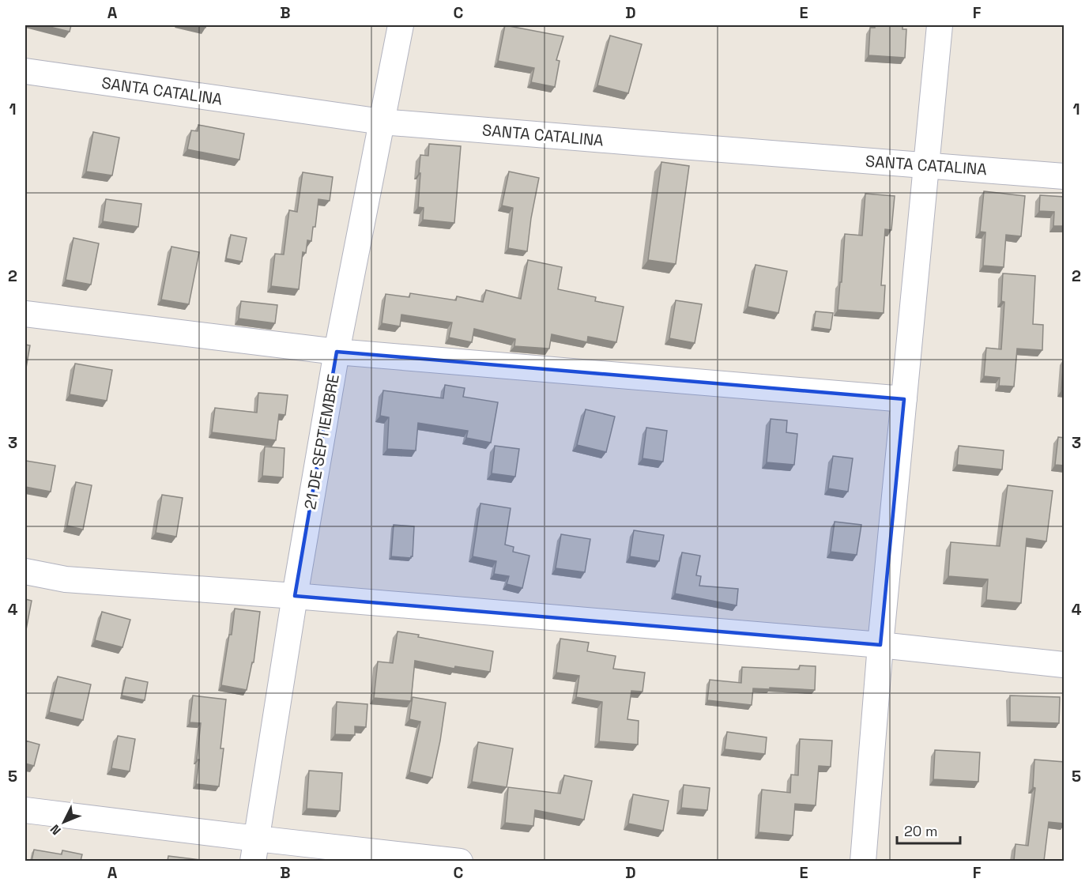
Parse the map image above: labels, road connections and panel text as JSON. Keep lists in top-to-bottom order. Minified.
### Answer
{"streets":{"street":["SANTA CATALINA","21 DE SEPTIEMBRE"]},"crossings":[["SANTA CATALINA","21 DE SEPTIEMBRE"]],"scale_bar":"20 m","north":"bottom left","grid":{"columns":["A","B","C","D","E","F"],"rows":["1","2","3","4","5"]}}
